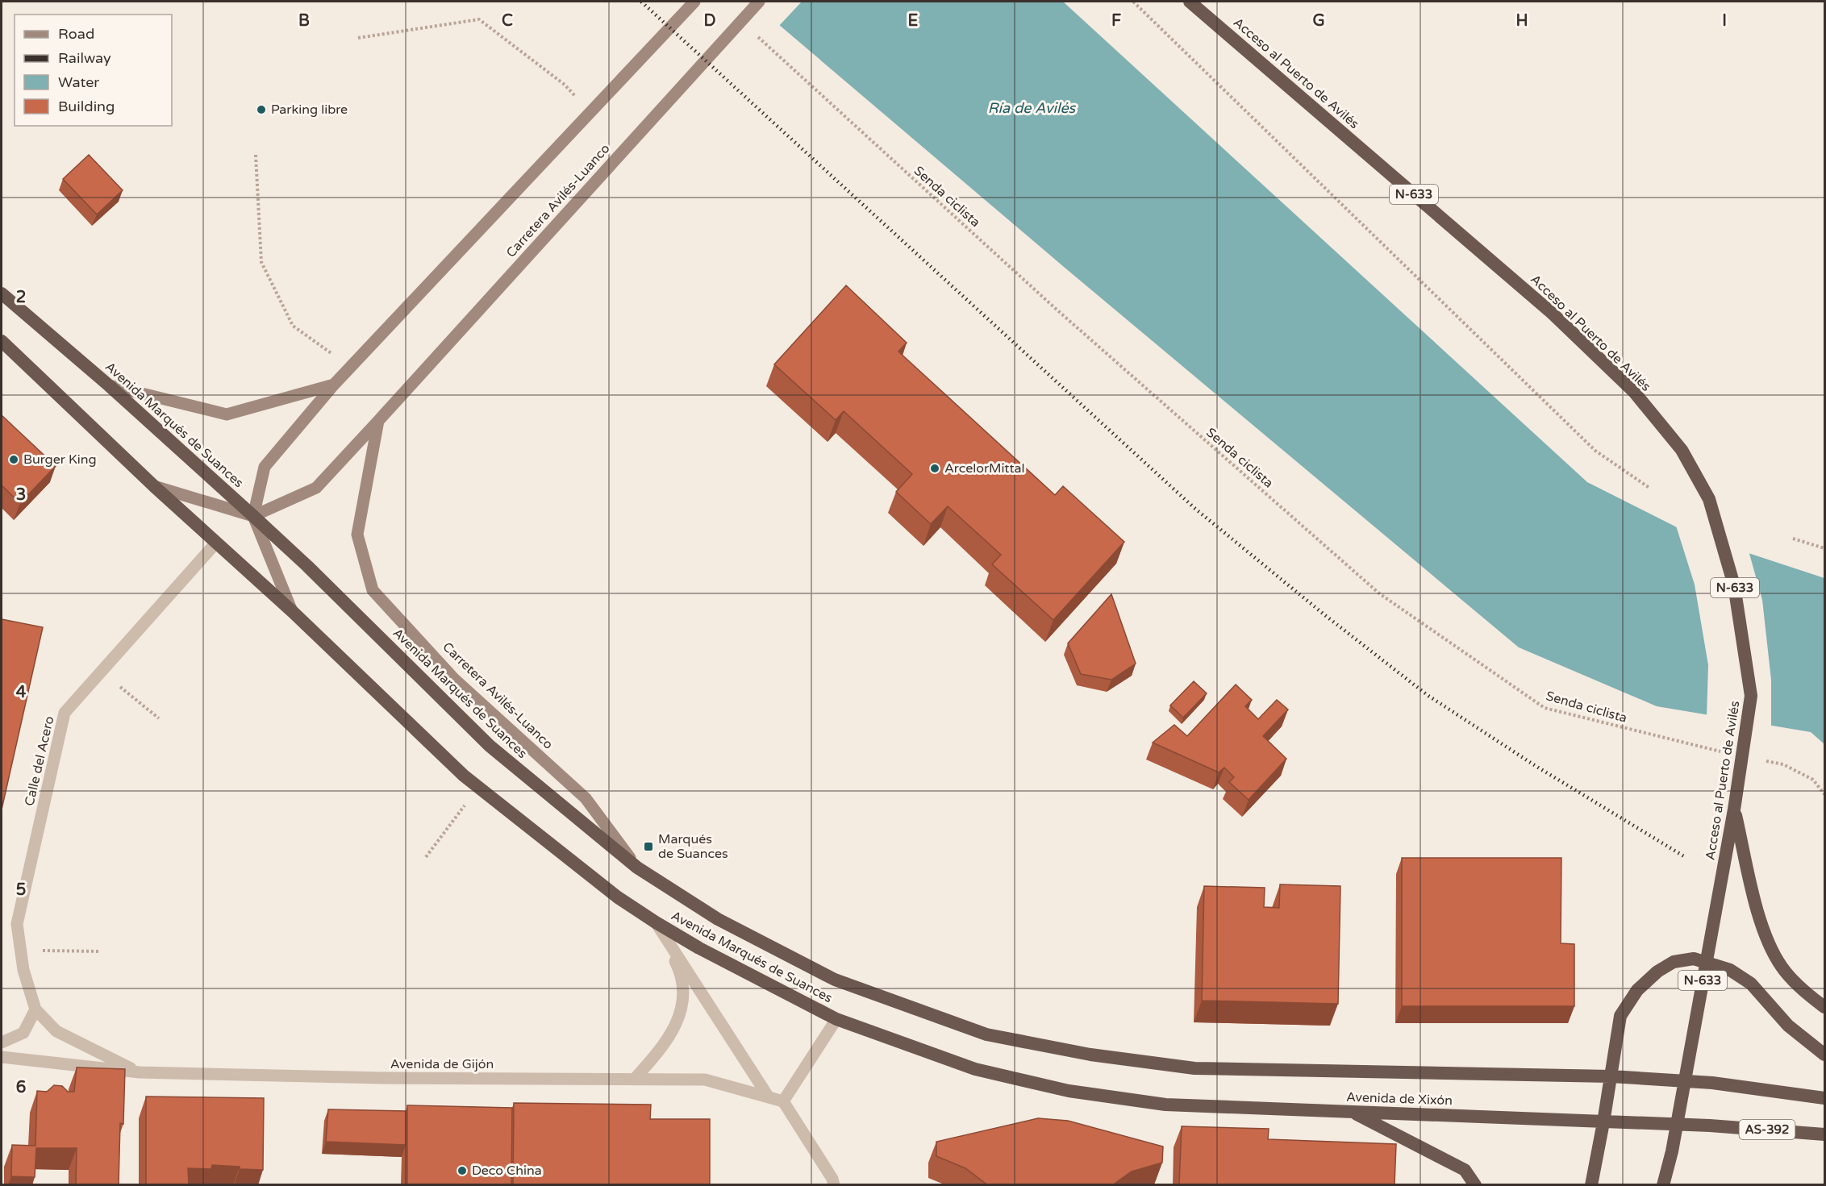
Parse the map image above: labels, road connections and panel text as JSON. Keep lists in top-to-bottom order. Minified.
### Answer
{"streets":{"highway":["Acceso al Puerto de Avilés","N-633","Avenida Marqués de Suances","Avenida de Xixón","AS-392"],"main road":["Carretera Avilés-Luanco"],"street":["Calle del Acero","Avenida de Gijón"],"path":["Senda ciclista"]},"crossings":[["Acceso al Puerto de Avilés","N-633"],["Carretera Avilés-Luanco","Avenida Marqués de Suances"],["Avenida Marqués de Suances","Calle del Acero"],["Avenida Marqués de Suances","Avenida de Xixón"],["Calle del Acero","Avenida de Gijón"]],"water":["Ría de Avilés"],"places":{"other":["Parking libre","Burger King","ArcelorMittal","Deco China"],"transit":["Marqués de Suances"]},"legend":["Road","Railway","Water","Building"],"grid":{"columns":["B","C","D","E","F","G","H","I"],"rows":["2","3","4","5","6"]}}
